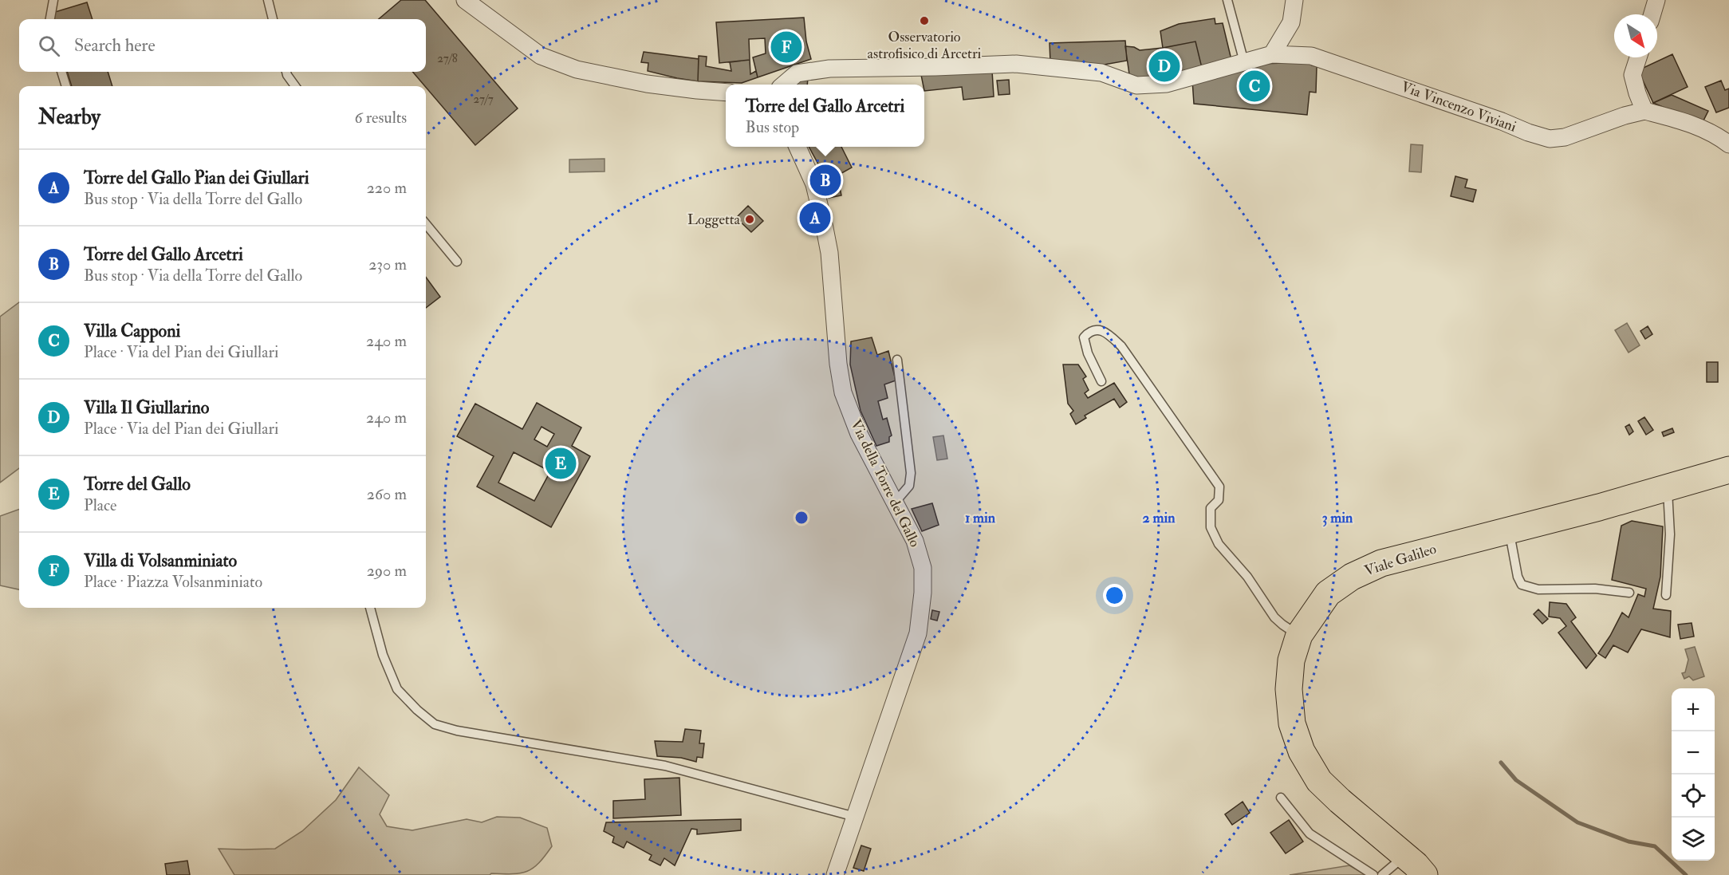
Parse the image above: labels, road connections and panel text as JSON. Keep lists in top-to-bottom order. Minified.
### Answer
{"streets":{"main road":["Viale Galileo"],"street":["Via Vincenzo Viviani","Via della Torre del Gallo"]},"places":["Osservatorio astrofisico di Arcetri","Loggetta"],"house_numbers":["27/8","27/7"],"north":"bottom right","page":{"search":"Search here","pins":["F","D","C","B","A","E"],"popup":["Torre del Gallo Arcetri","Bus stop"],"heading":["Nearby","6 results"],"list":[{"mark":"A","name":"Torre del Gallo Pian dei Giullari","note":"Bus stop · Via della Torre del Gallo","value":"220 m"},{"mark":"B","name":"Torre del Gallo Arcetri","note":"Bus stop · Via della Torre del Gallo","value":"230 m"},{"mark":"C","name":"Villa Capponi","note":"Place · Via del Pian dei Giullari","value":"240 m"},{"mark":"D","name":"Villa Il Giullarino","note":"Place · Via del Pian dei Giullari","value":"240 m"},{"mark":"E","name":"Torre del Gallo","note":"Place","value":"260 m"},{"mark":"F","name":"Villa di Volsanminiato","note":"Place · Piazza Volsanminiato","value":"290 m"}],"map_buttons":["+","−"]},"rings":["1 min","2 min","3 min"]}
